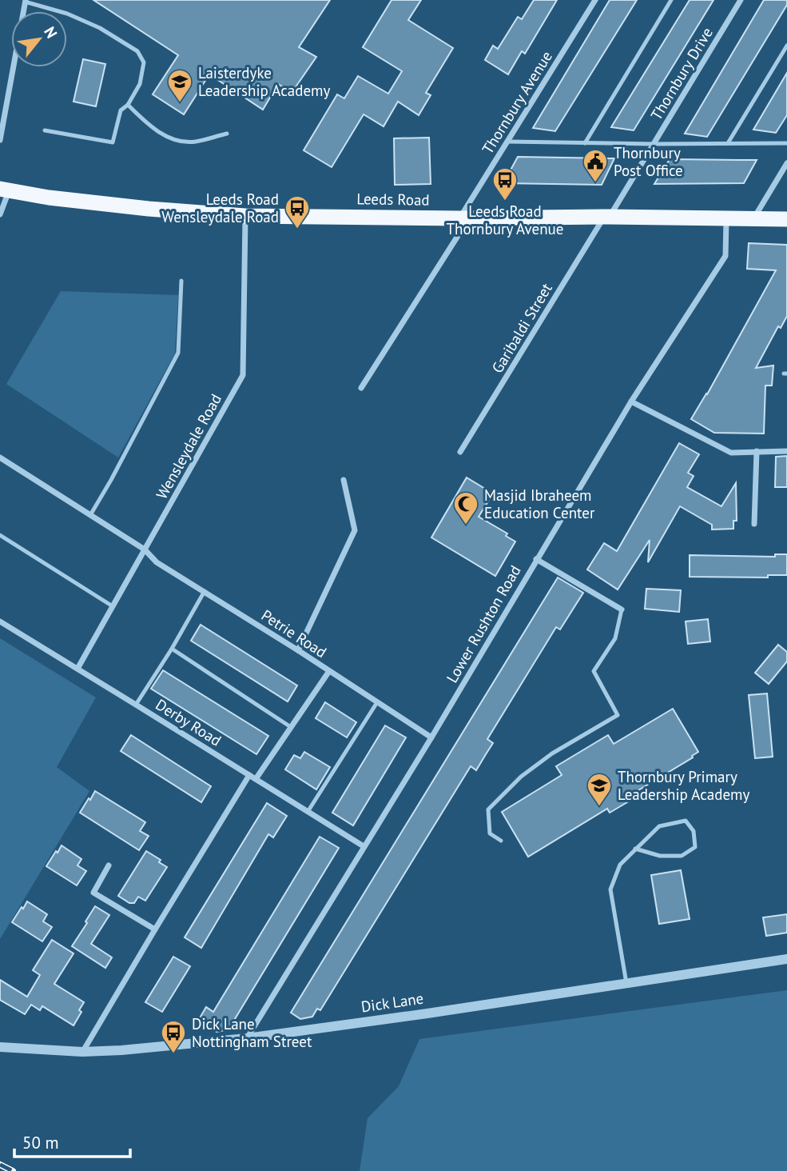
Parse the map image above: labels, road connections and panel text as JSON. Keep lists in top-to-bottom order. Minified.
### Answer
{"streets":{"highway":["Leeds Road"],"street":["Thornbury Drive","Thornbury Avenue","Garibaldi Street","Wensleydale Road","Lower Rushton Road","Petrie Road","Derby Road","Dick Lane"]},"crossings":[["Thornbury Drive","Leeds Road"],["Thornbury Drive","Garibaldi Street"],["Thornbury Avenue","Leeds Road"],["Leeds Road","Garibaldi Street"],["Leeds Road","Wensleydale Road"],["Leeds Road","Lower Rushton Road"],["Wensleydale Road","Petrie Road"],["Wensleydale Road","Derby Road"],["Lower Rushton Road","Petrie Road"],["Lower Rushton Road","Derby Road"],["Lower Rushton Road","Dick Lane"]],"places":{"school or university":["Laisterdyke Leadership Academy","Thornbury Primary Leadership Academy"],"public building":["Thornbury Post Office"],"bus stop":["Leeds Road Thornbury Avenue","Leeds Road Wensleydale Road","Dick Lane Nottingham Street"],"mosque":["Masjid Ibraheem Education Center"]},"scale_bar":"50 m","north":"top right"}
